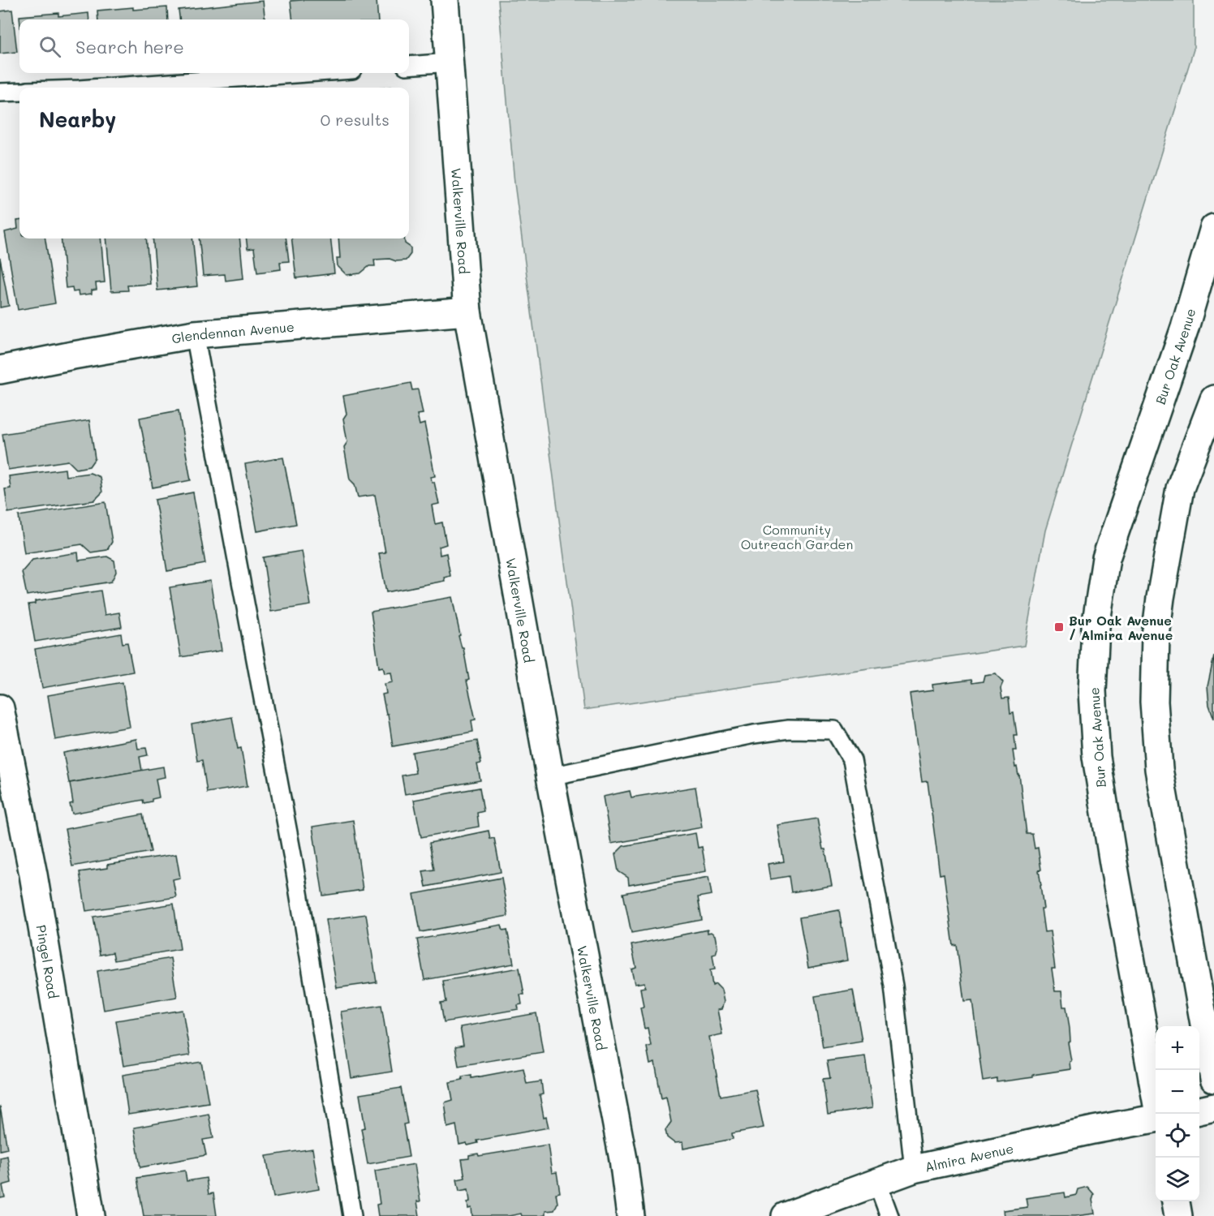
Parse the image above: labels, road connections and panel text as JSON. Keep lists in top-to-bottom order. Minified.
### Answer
{"streets":{"street":["Walkerville Road","Glendennan Avenue","Bur Oak Avenue","Pingel Road","Almira Avenue"]},"crossings":[["Walkerville Road","Glendennan Avenue"]],"parks":["Community Outreach Garden"],"places":{"transit":["Bur Oak Avenue / Almira Avenue"]},"page":{"search":"Search here","heading":["Nearby","0 results"],"map_buttons":["+","−"]}}
